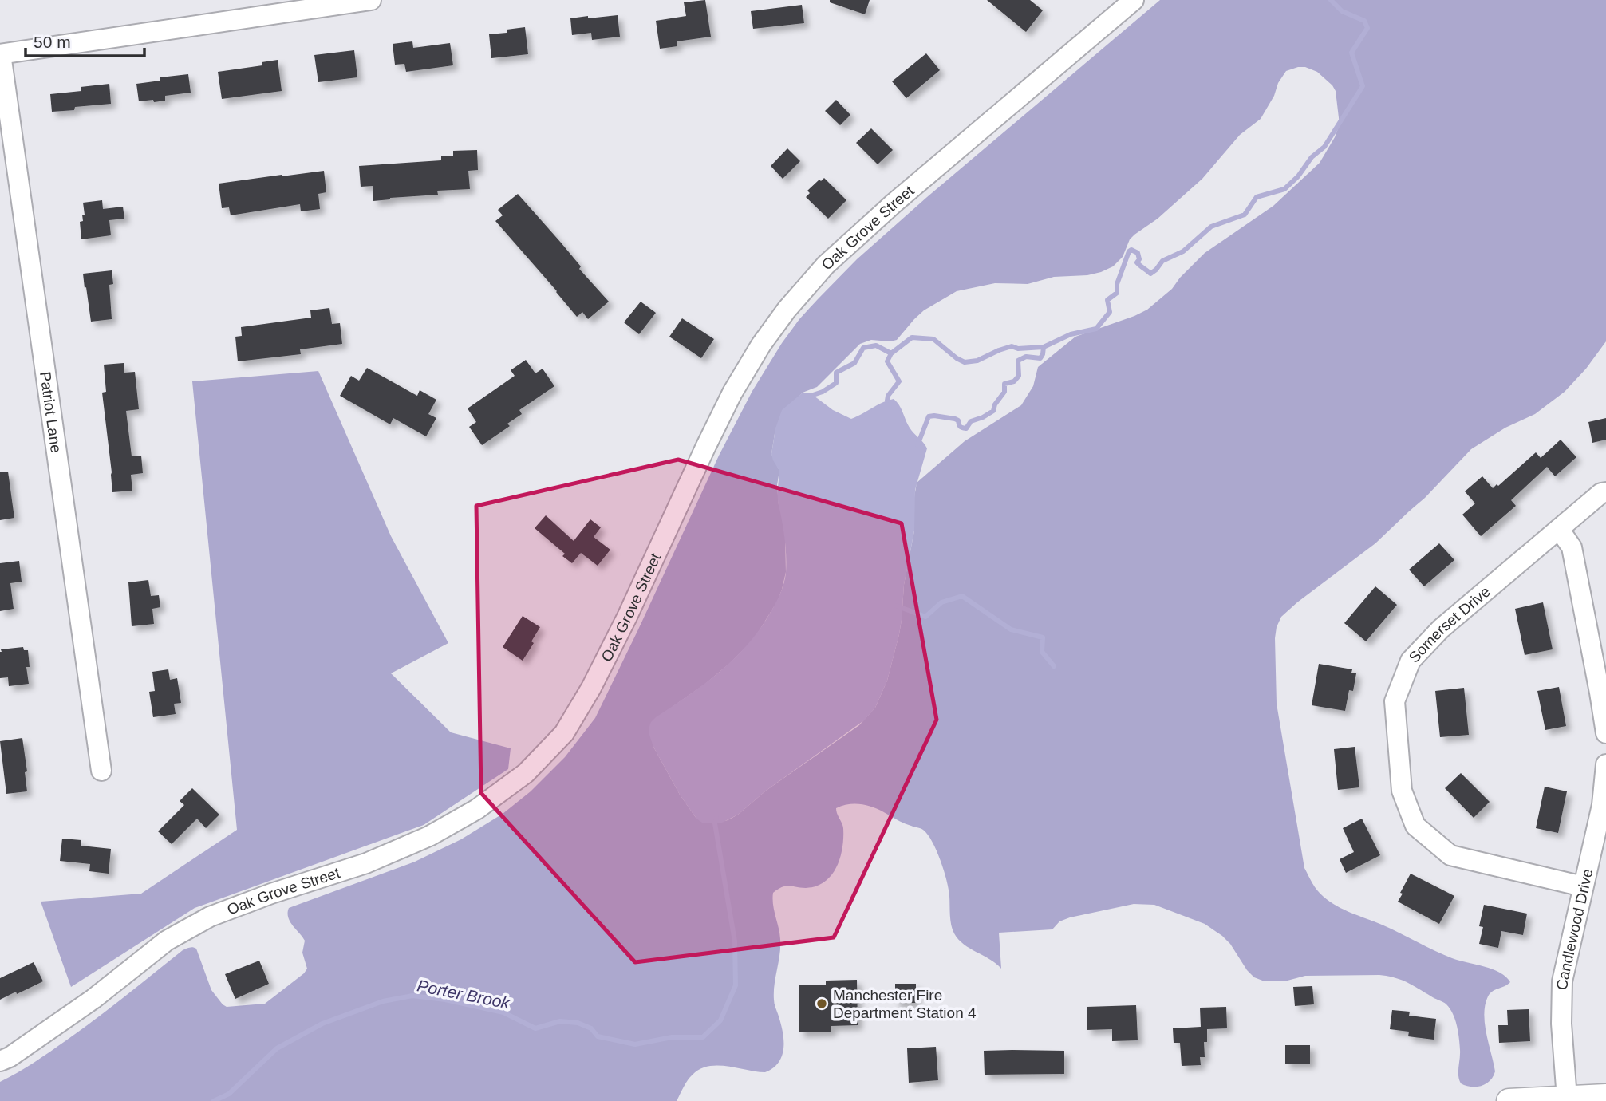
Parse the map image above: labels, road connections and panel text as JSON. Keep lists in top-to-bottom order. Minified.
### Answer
{"streets":{"street":["Oak Grove Street","Patriot Lane","Somerset Drive","Candlewood Drive"]},"crossings":[["Somerset Drive","Candlewood Drive"]],"water":["Porter Brook"],"places":["Manchester Fire Department Station 4"],"scale_bar":"50 m"}
